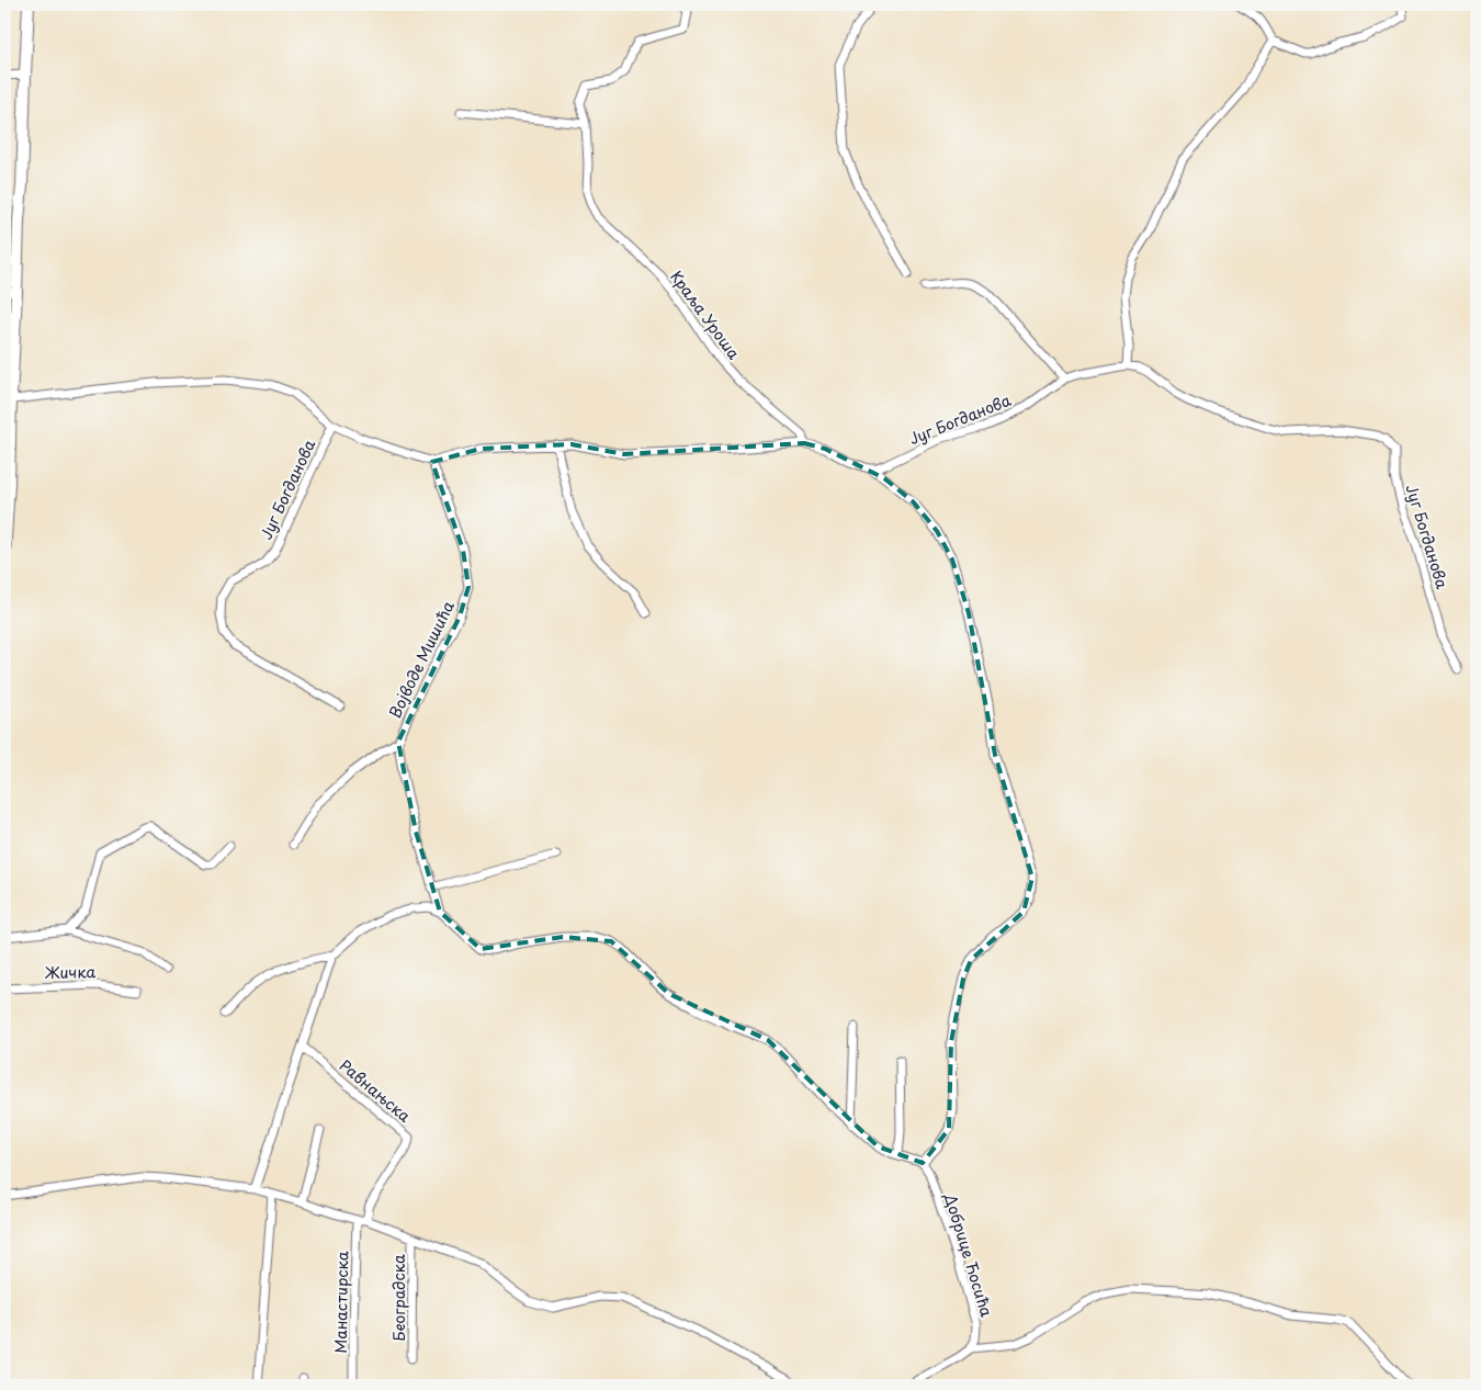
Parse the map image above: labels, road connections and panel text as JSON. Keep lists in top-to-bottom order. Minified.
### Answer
{"streets":{"street":["Краља Уроша","Југ Богданова","Војводе Мишића","Жичка","Равнањска","Добрице Ћосића","Београдска","Манастирска"]},"crossings":[["Војводе Мишића","Добрице Ћосића"]]}
